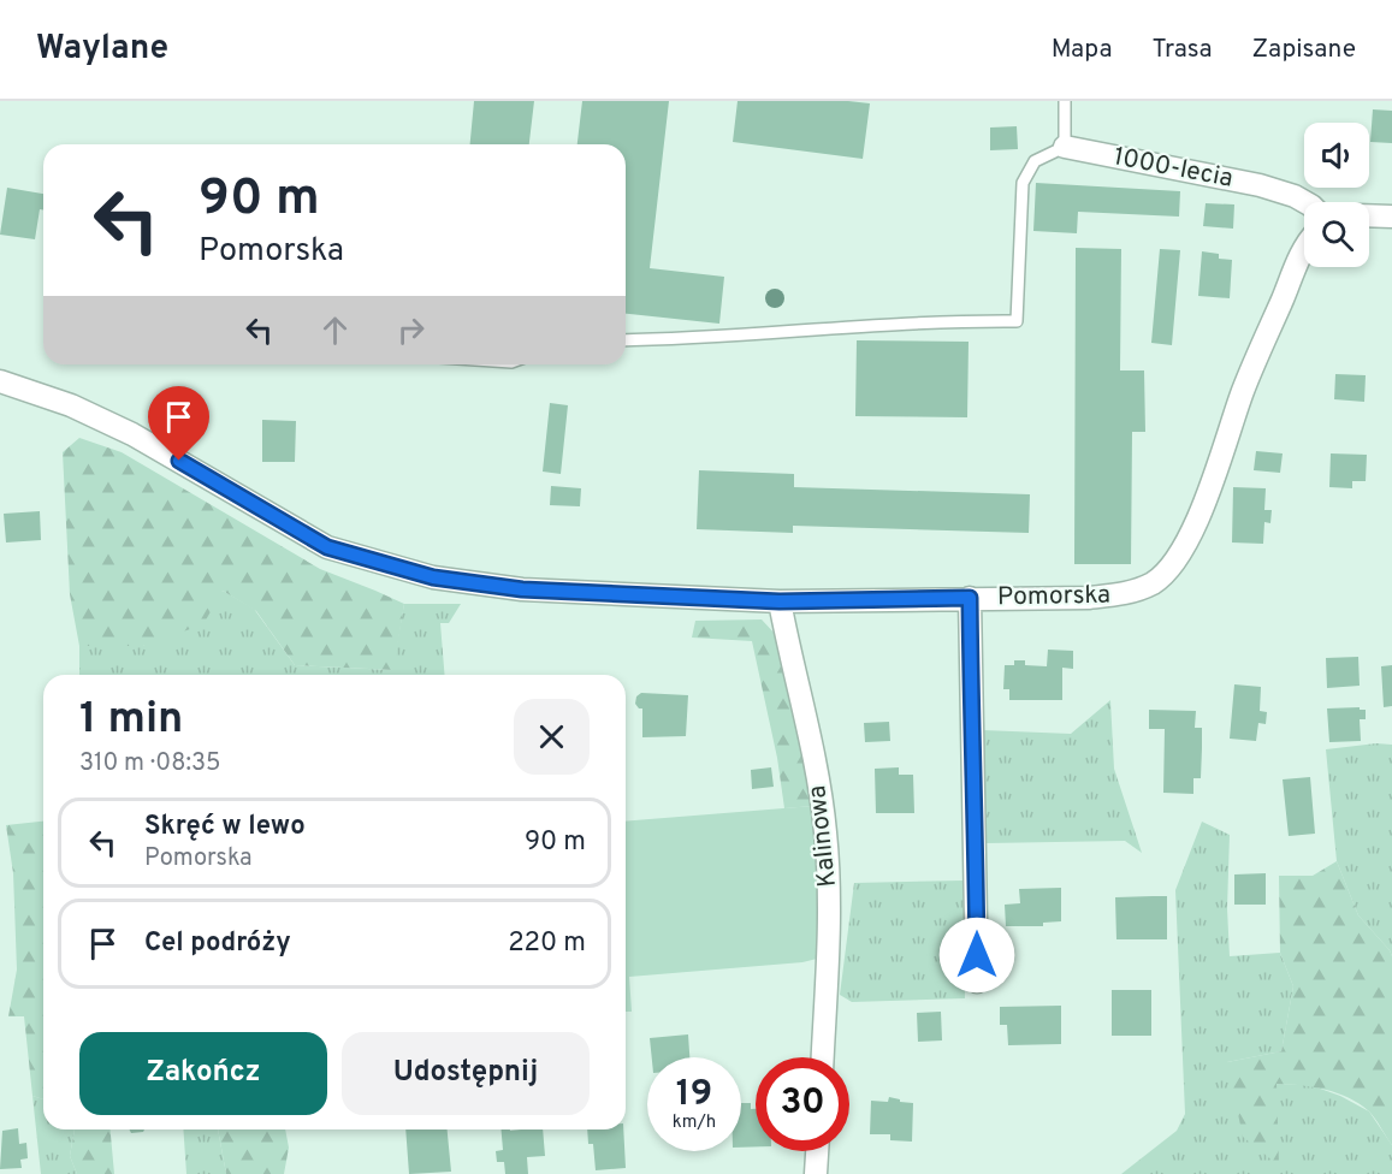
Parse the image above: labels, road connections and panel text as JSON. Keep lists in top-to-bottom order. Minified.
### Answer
{"streets":{"street":["1000-lecia","Pomorska","Kalinowa"]},"crossings":[["Pomorska","Kalinowa"]],"page":{"header":"Waylane","nav":["Mapa","Trasa","Zapisane"],"turn":["90 m","Pomorska"],"heading":["1 min","310 m · 08:35"],"list":[{"name":"Skręć w lewo","note":"Pomorska","value":"90 m"},{"name":"Cel podróży","value":"220 m"}],"buttons":["Zakończ","Udostępnij"],"speed":"19 km/h","limit":"30"}}
